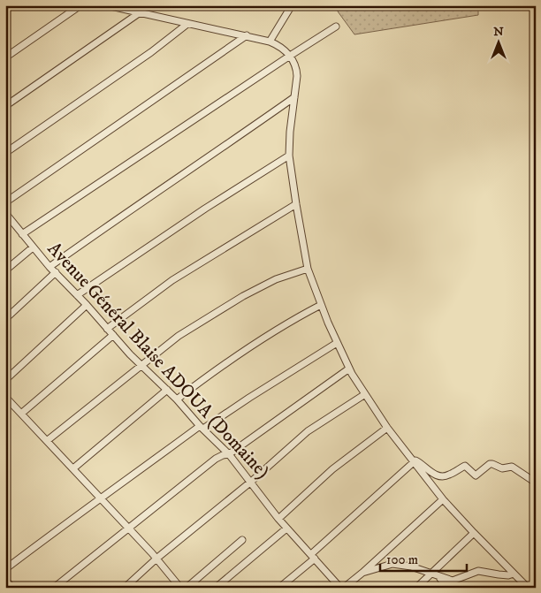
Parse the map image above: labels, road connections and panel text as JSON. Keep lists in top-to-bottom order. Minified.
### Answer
{"streets":{"street":["Avenue Général Blaise ADOUA (Domaine)"]},"scale_bar":"100 m","north":"top"}
